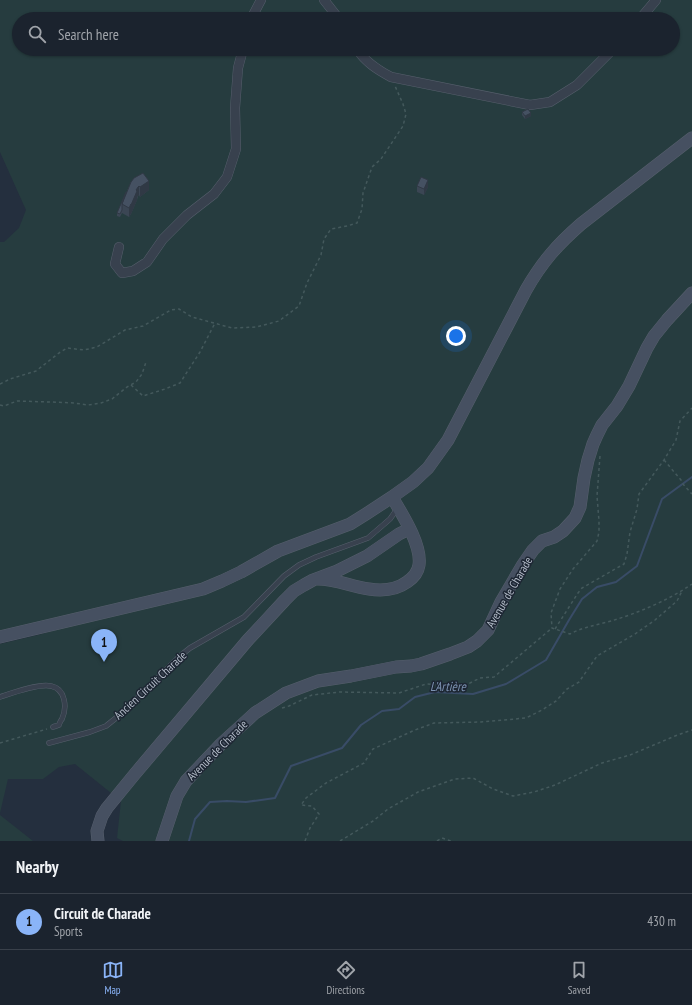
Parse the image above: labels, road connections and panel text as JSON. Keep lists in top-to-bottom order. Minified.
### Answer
{"streets":{"street":["Avenue de Charade"],"lane":["Ancien Circuit Charade"]},"water":["L'Artière"],"page":{"search":"Search here","pins":"1","heading":"Nearby","list":[{"mark":"1","name":"Circuit de Charade","note":"Sports","value":"430 m"}],"nav":["Map","Directions","Saved"]}}
